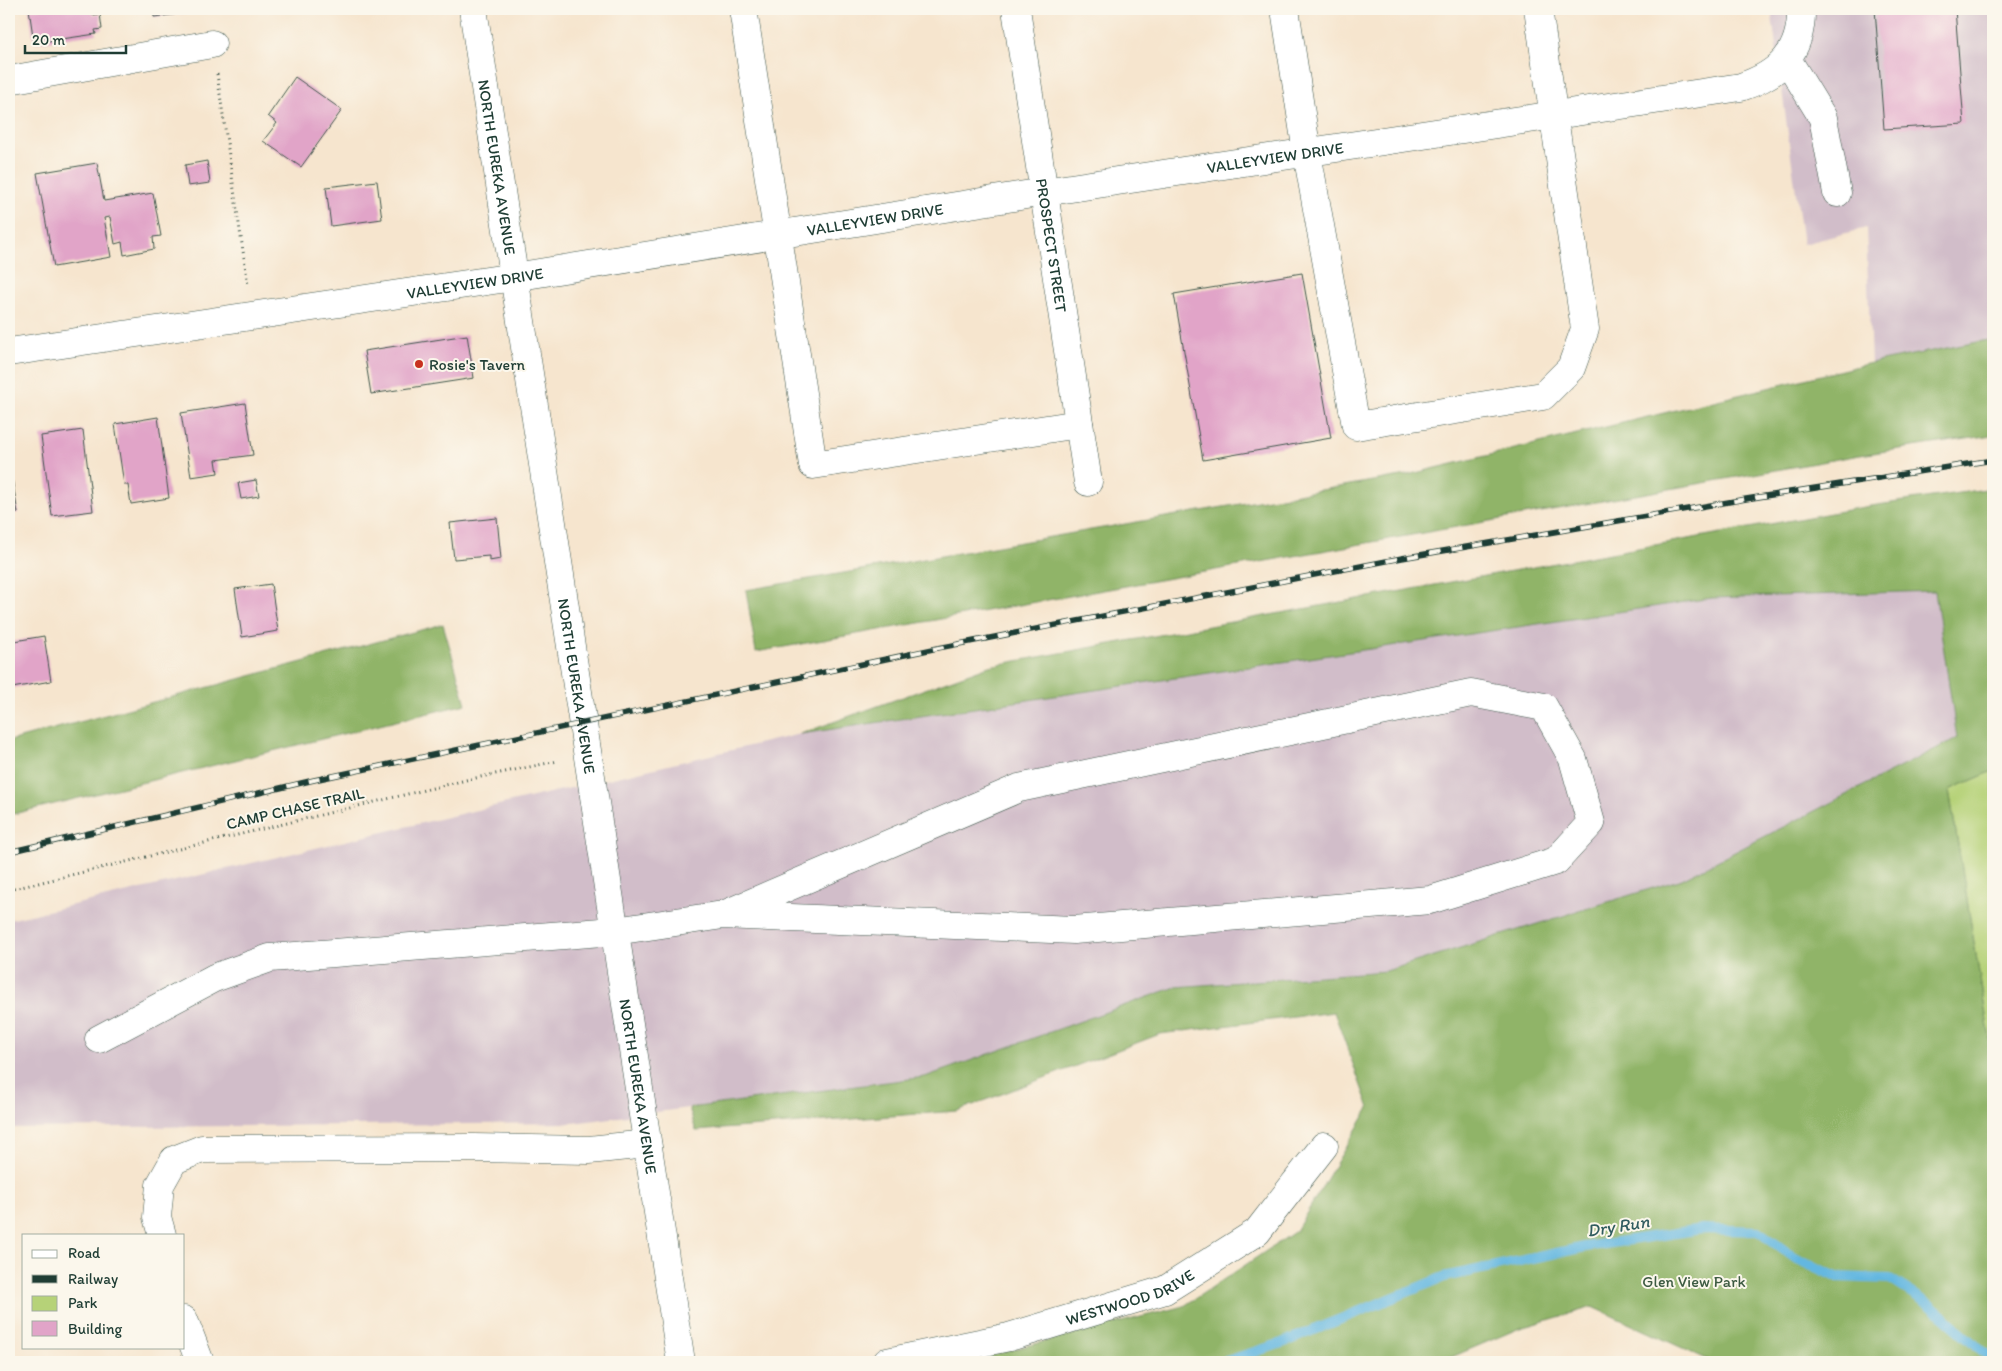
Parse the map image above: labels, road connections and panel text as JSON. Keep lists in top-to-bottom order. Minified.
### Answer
{"streets":{"street":["VALLEYVIEW DRIVE","NORTH EUREKA AVENUE","PROSPECT STREET","WESTWOOD DRIVE"],"path":["CAMP CHASE TRAIL"]},"crossings":[["VALLEYVIEW DRIVE","NORTH EUREKA AVENUE"],["VALLEYVIEW DRIVE","PROSPECT STREET"],["NORTH EUREKA AVENUE","CAMP CHASE TRAIL"]],"water":["Dry Run"],"parks":["Glen View Park"],"places":["Rosie's Tavern"],"legend":["Road","Railway","Park","Building"],"scale_bar":"20 m"}
